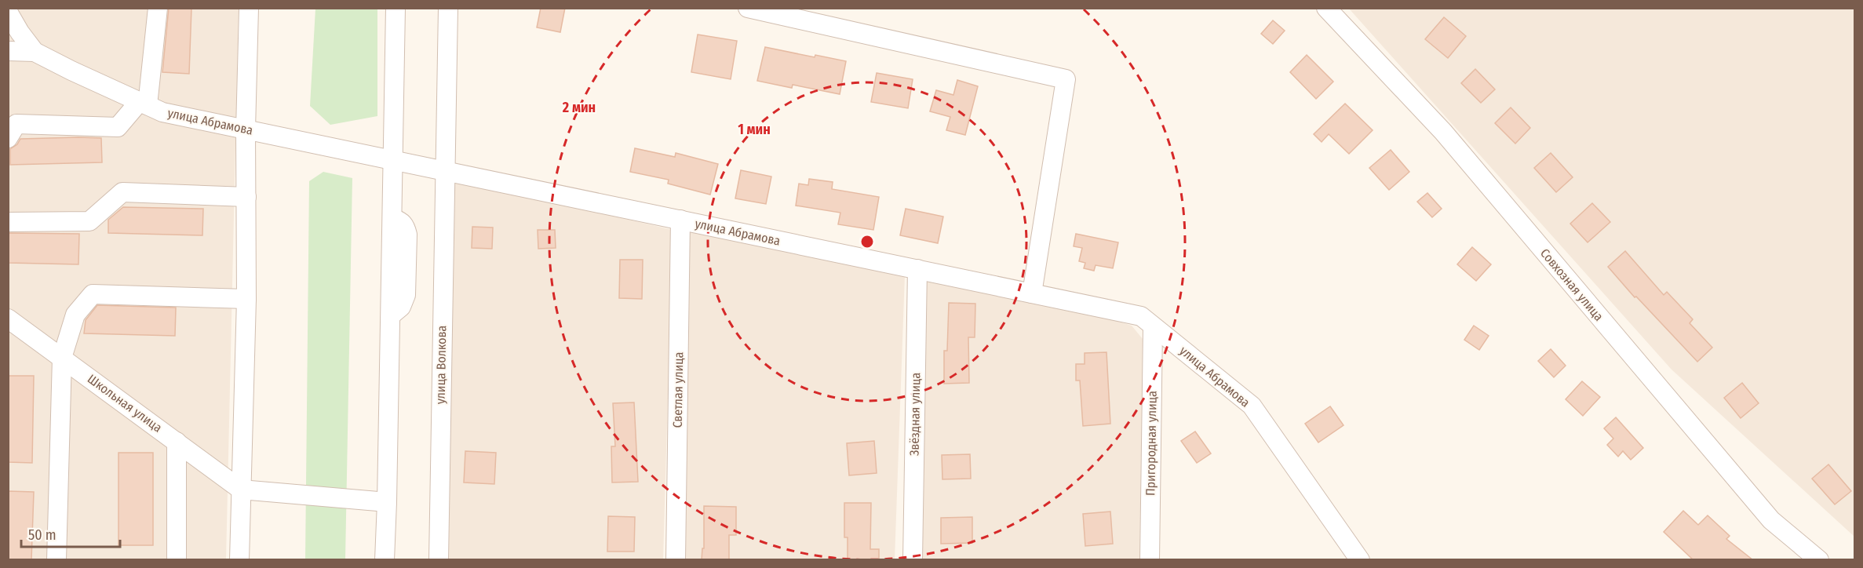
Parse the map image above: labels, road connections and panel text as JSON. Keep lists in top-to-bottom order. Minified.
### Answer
{"streets":{"street":["улица Абрамова","Совхозная улица","улица Волкова","Светлая улица","Школьная улица","Звёздная улица","Пригородная улица"]},"crossings":[["улица Абрамова","улица Волкова"],["улица Абрамова","Светлая улица"],["улица Абрамова","Звёздная улица"],["улица Абрамова","Пригородная улица"]],"scale_bar":"50 m","rings":["2 мин","1 мин"]}
